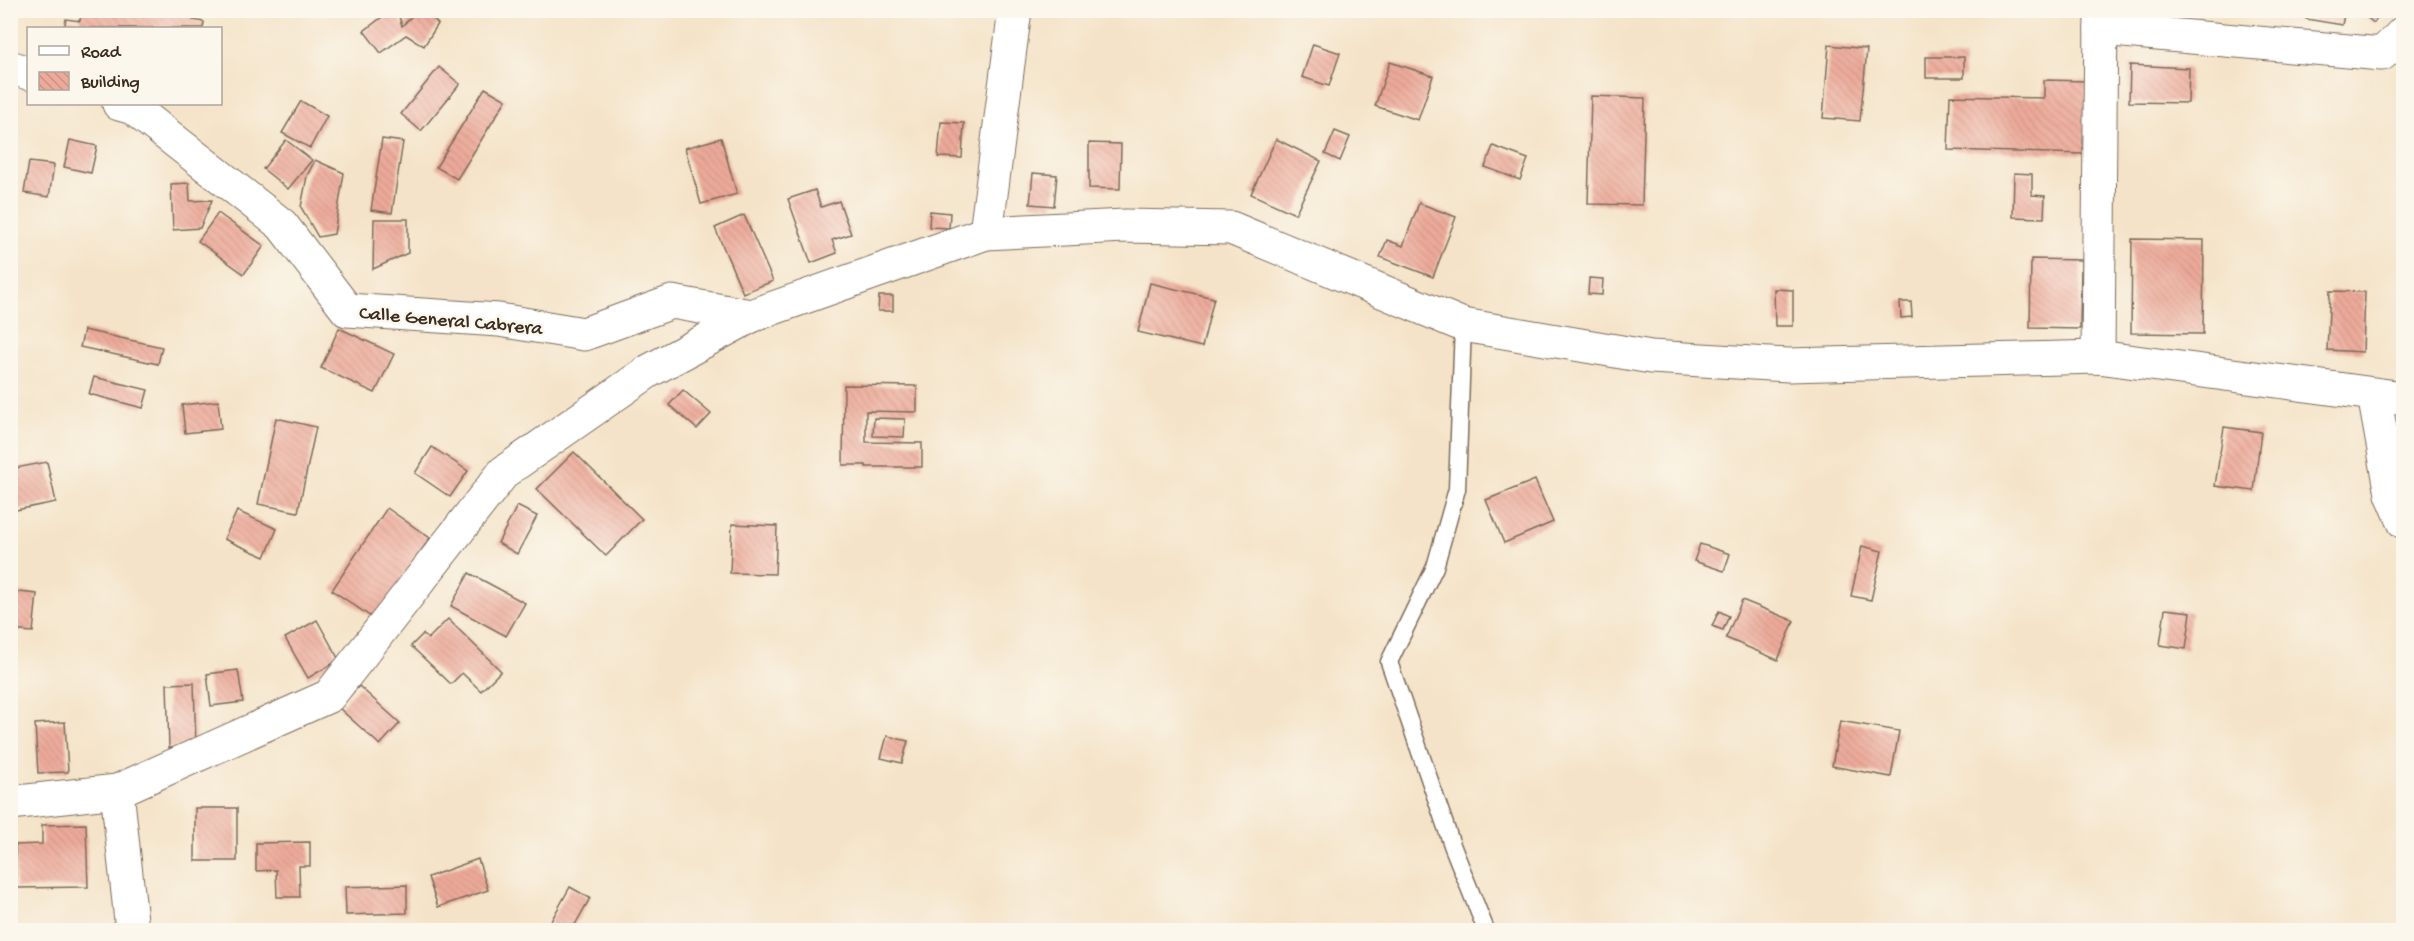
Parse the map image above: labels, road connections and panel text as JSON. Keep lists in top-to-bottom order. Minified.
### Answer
{"streets":{"street":["Calle General Cabrera"]},"legend":["Road","Building"]}
